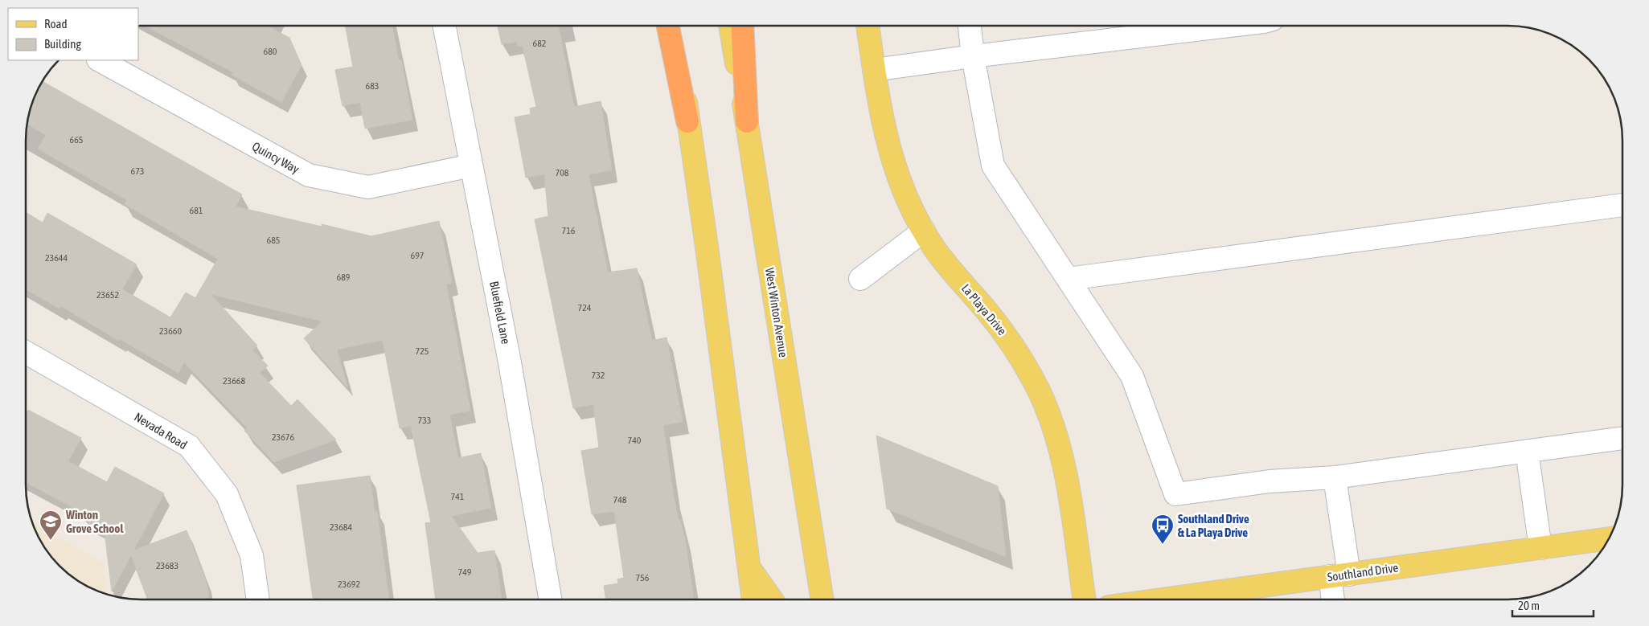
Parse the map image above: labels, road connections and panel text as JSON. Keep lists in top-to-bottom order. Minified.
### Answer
{"streets":{"main road":["La Playa Drive","West Winton Avenue","Southland Drive"],"street":["Quincy Way","Bluefield Lane","Nevada Road"]},"crossings":[["Quincy Way","Bluefield Lane"]],"places":{"school or university":["Winton Grove School"],"bus stop":["Southland Drive & La Playa Drive"]},"house_numbers":["682","680","683","665","673","708","681","716","685","697","23644","689","23652","724","23660","725","732","23668","733","23676","740","741","748","23684","23683","749","756","23692"],"legend":["Road","Building"],"scale_bar":"20 m"}
